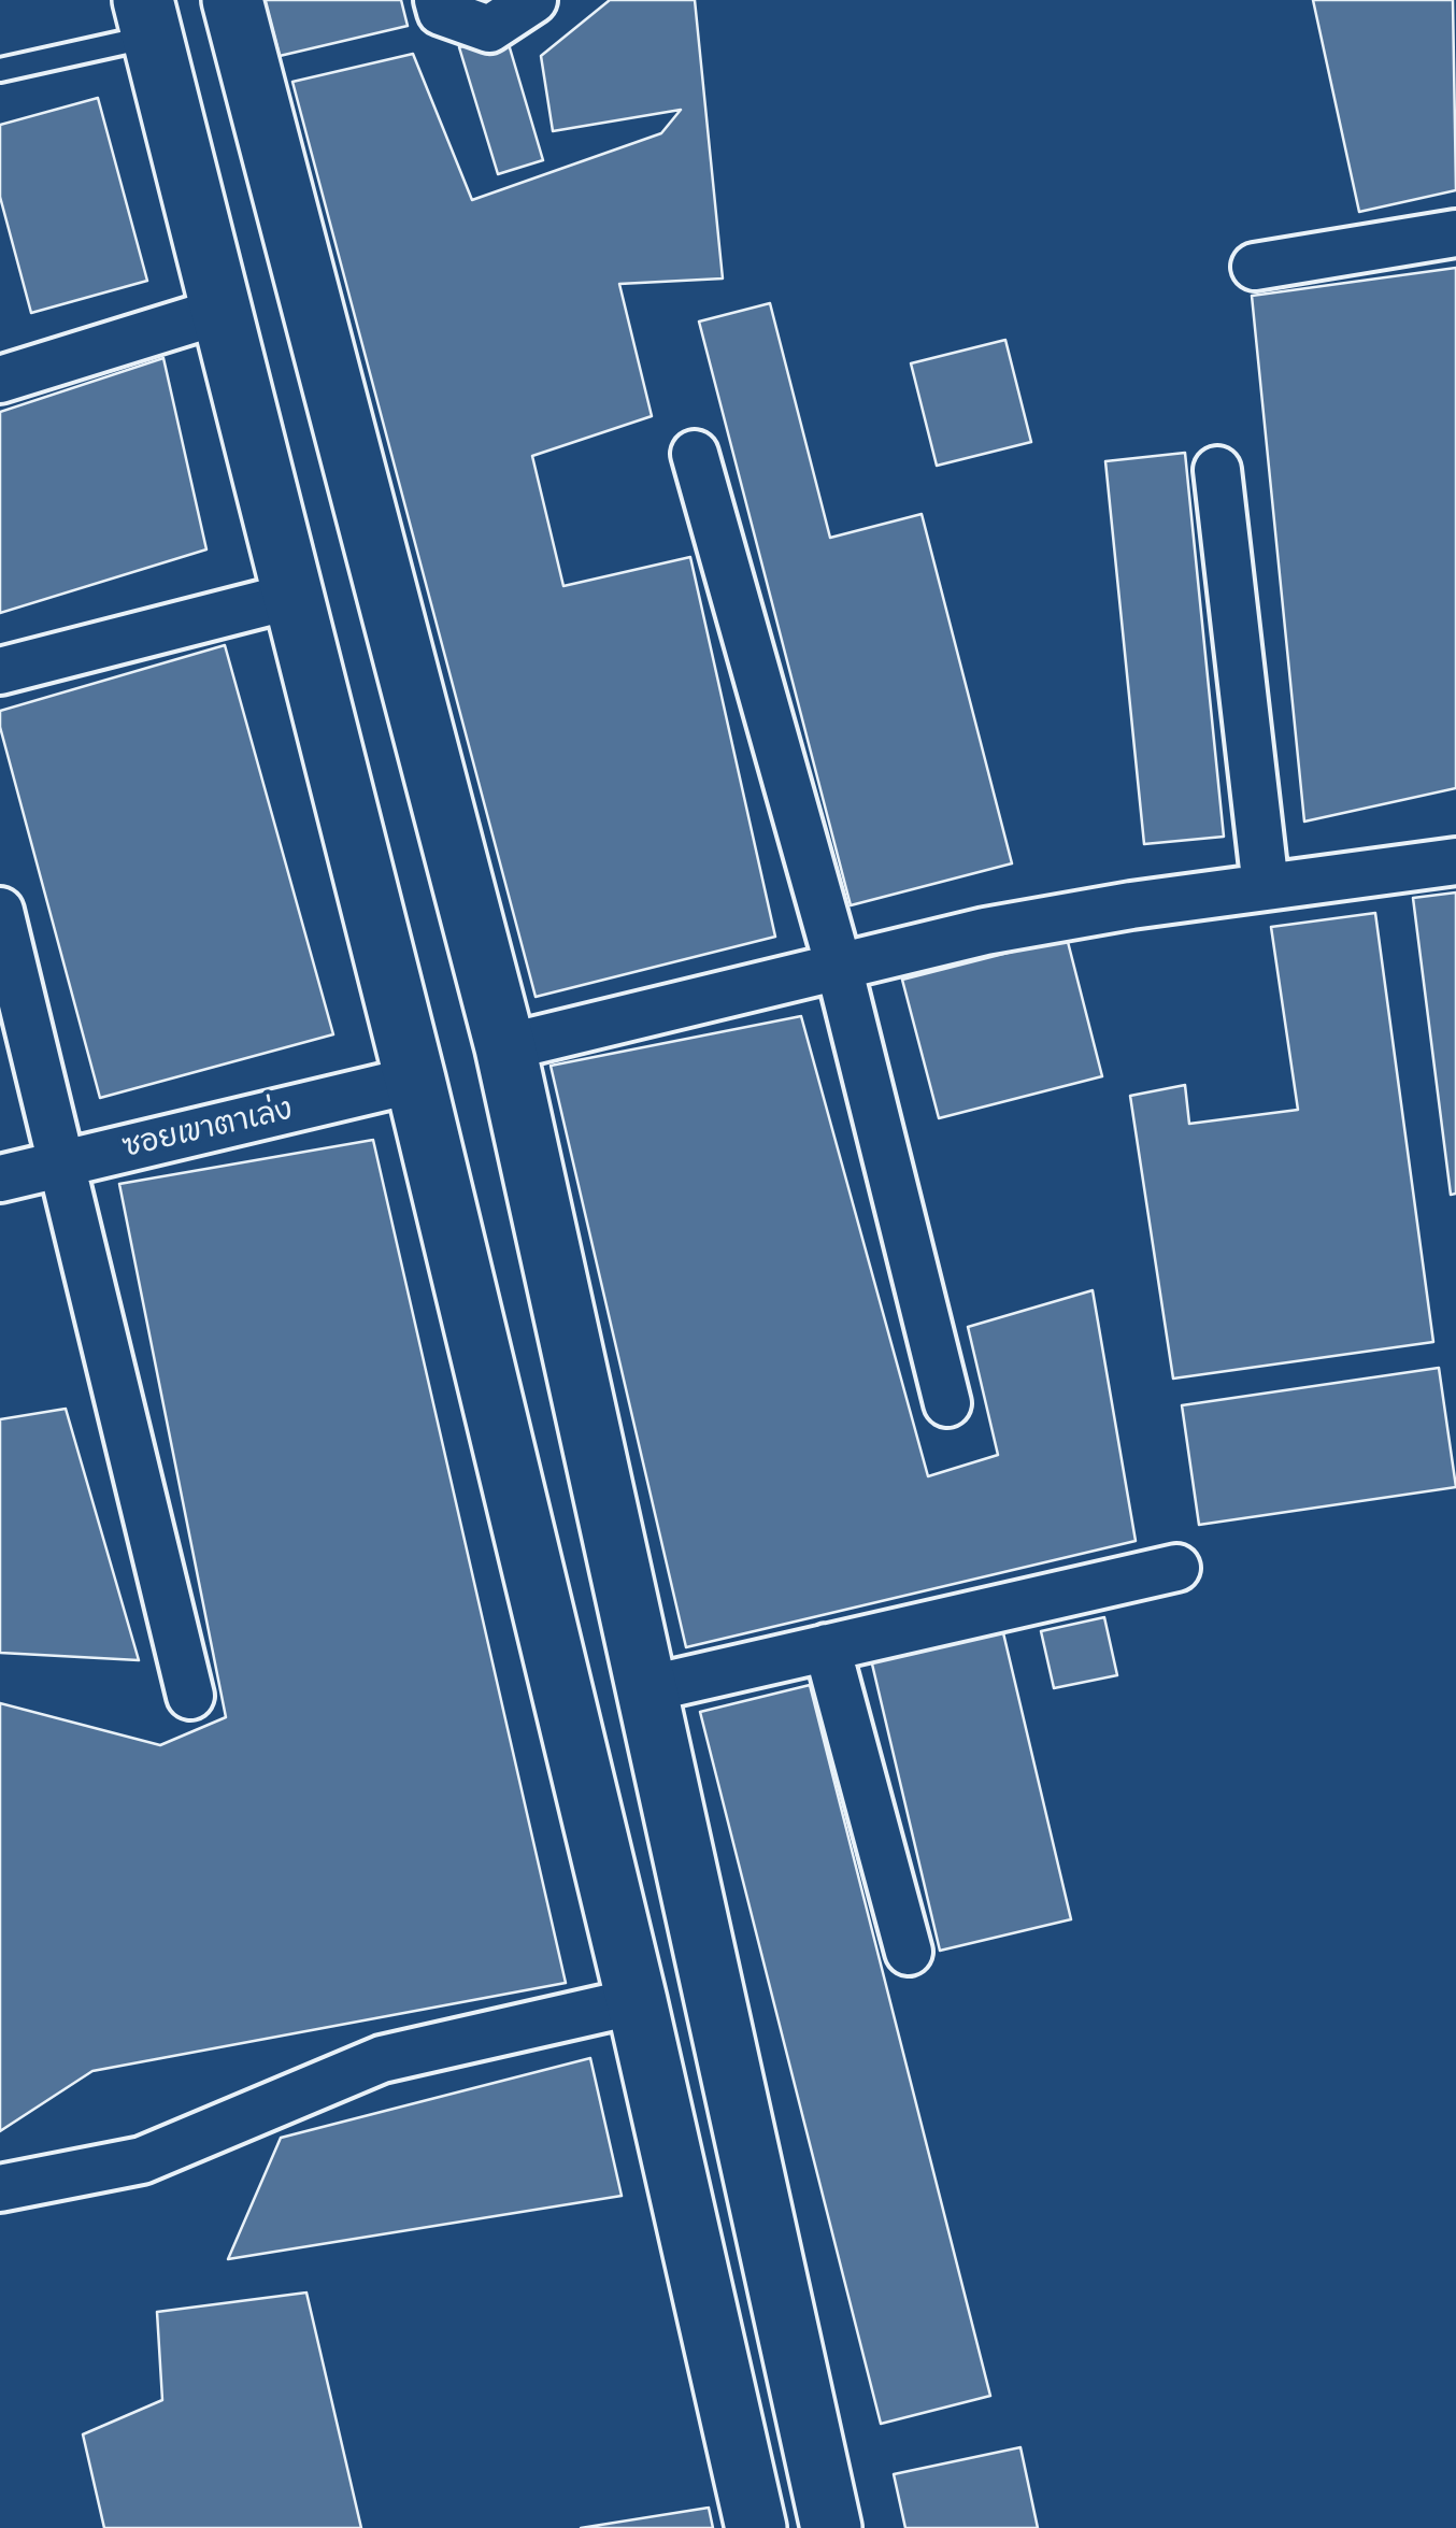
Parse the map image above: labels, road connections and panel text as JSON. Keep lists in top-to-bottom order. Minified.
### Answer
{"streets":{"street":["ซอยเขาตาเล่ง"]}}
